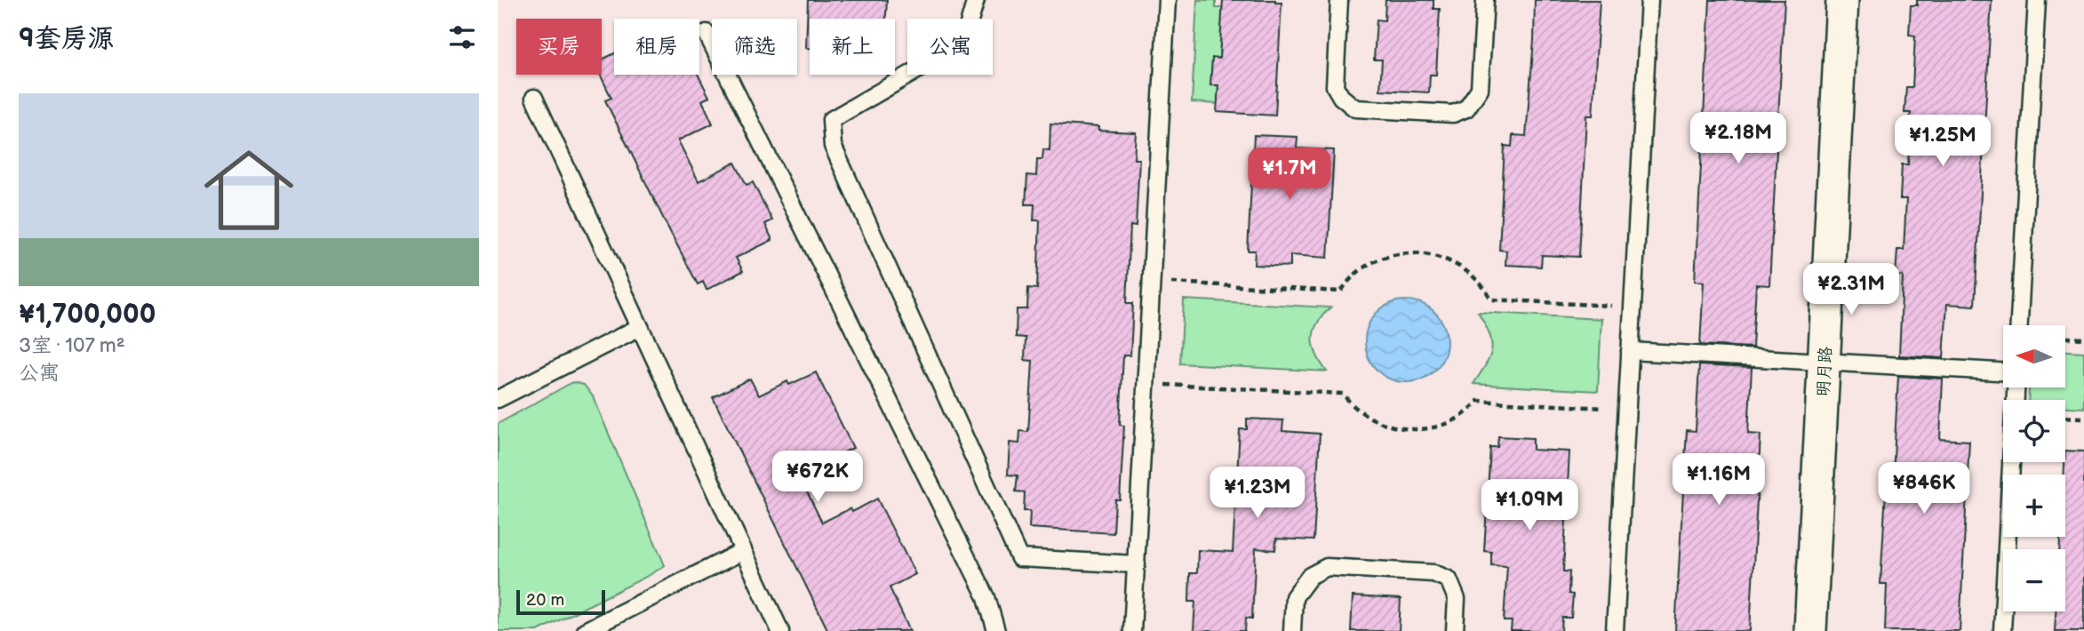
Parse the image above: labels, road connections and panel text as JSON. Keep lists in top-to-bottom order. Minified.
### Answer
{"streets":{"street":["明月路"]},"scale_bar":"20 m","north":"left","page":{"heading":"9套房源","chip":["买房","租房","筛选","新上","公寓"],"list":[{"name":"¥1,700,000","note":"3室 · 107 m² · 公寓"}],"price":["¥2.18M","¥1.25M","¥1.7M","¥2.31M","¥672K","¥1.16M","¥846K","¥1.23M","¥1.09M"],"map_buttons":["+","−"],"scale":"20 m"}}
